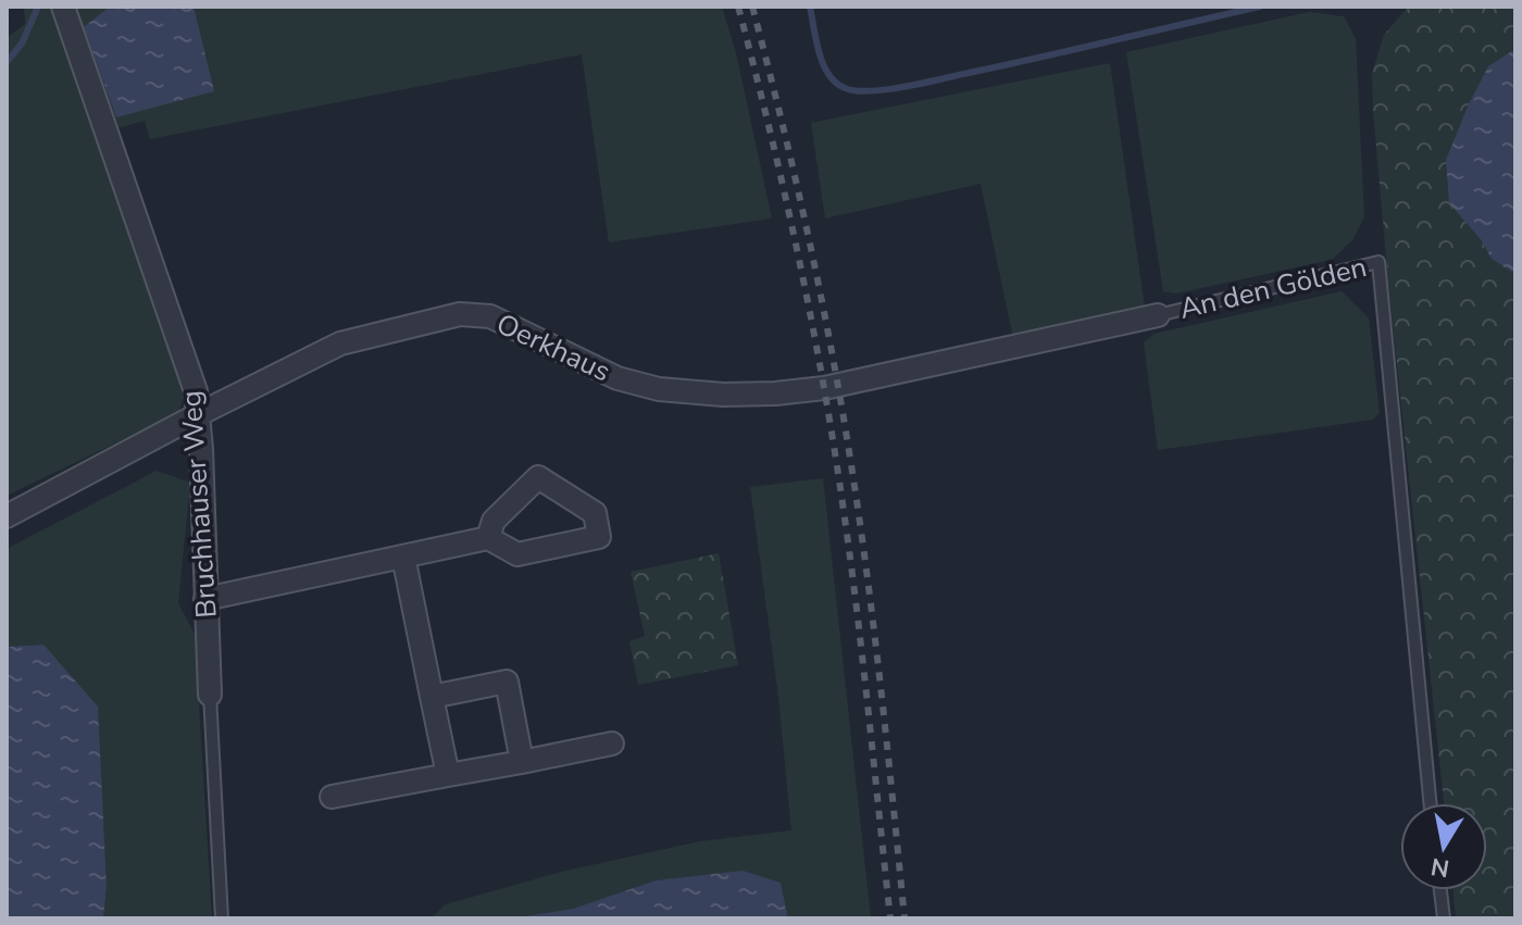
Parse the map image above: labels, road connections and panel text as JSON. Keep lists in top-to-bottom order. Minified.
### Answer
{"streets":{"street":["An den Gölden","Oerkhaus","Bruchhauser Weg"]},"crossings":[["An den Gölden","Oerkhaus"],["Oerkhaus","Bruchhauser Weg"]],"north":"bottom"}
